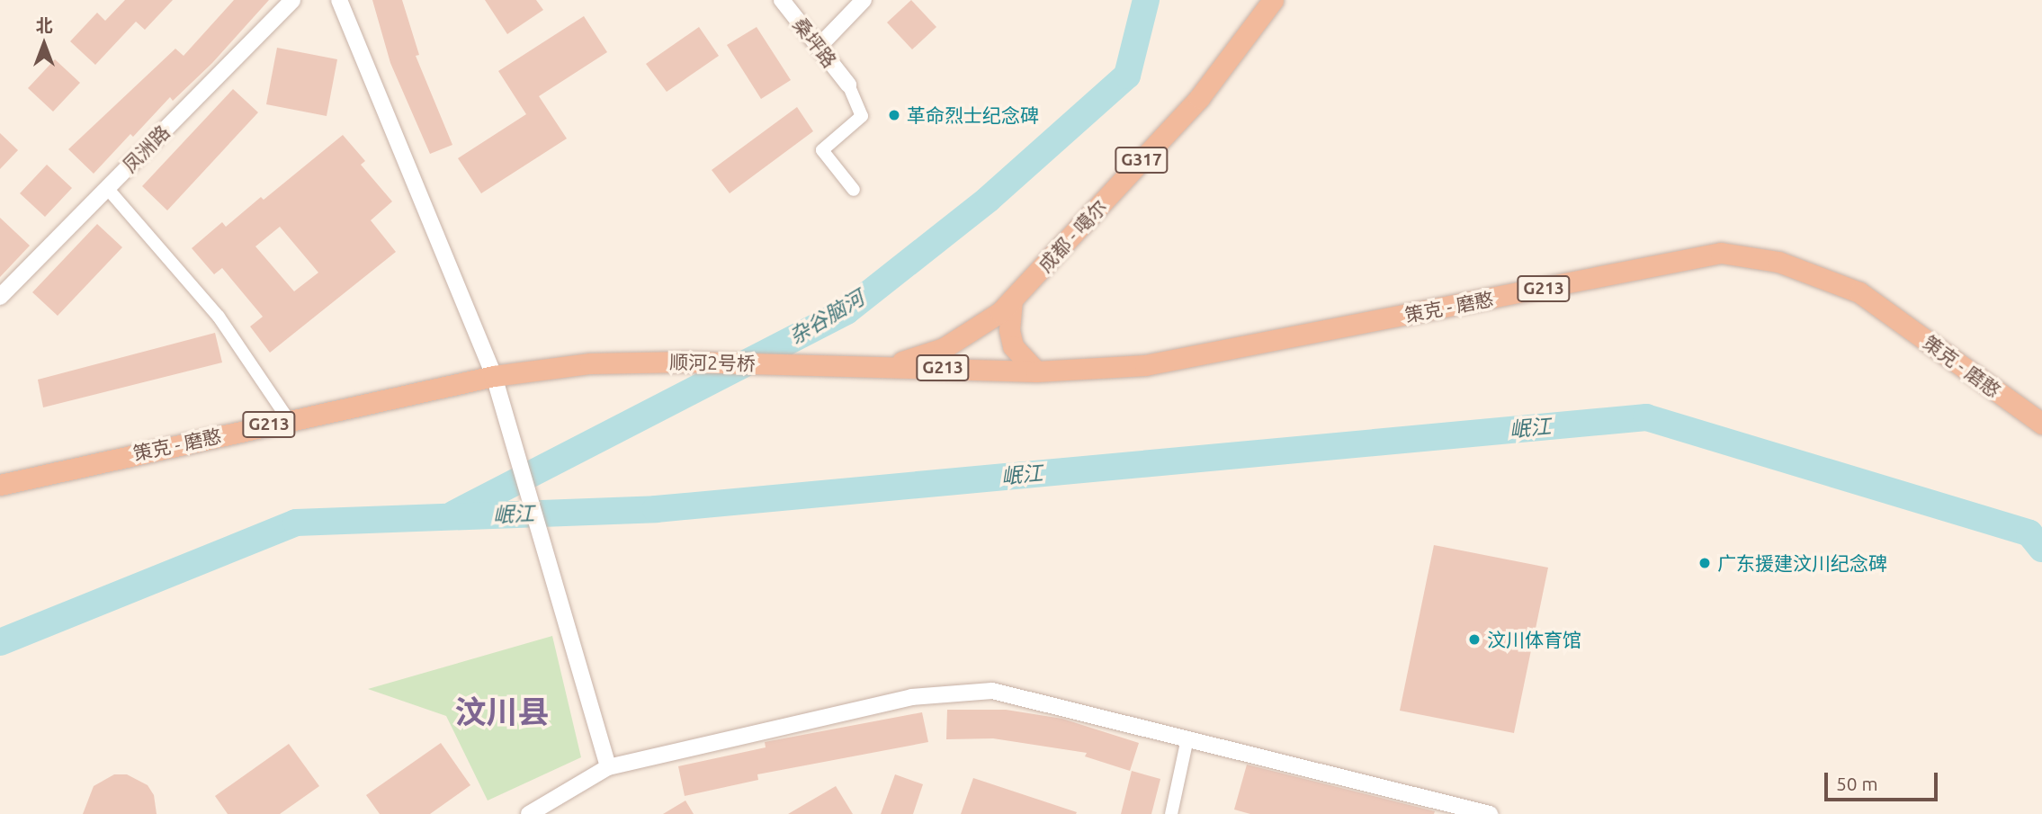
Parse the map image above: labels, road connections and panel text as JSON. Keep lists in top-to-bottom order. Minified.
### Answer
{"streets":{"highway":["G317","成都 - 噶尔","G213","策克 - 磨憨","顺河2号桥"],"street":["桑坪路","凤洲路"]},"crossings":[["成都 - 噶尔","策克 - 磨憨"],["成都 - 噶尔","顺河2号桥"],["策克 - 磨憨","顺河2号桥"]],"districts":["汶川县"],"water":["杂谷脑河","岷江"],"places":["革命烈士纪念碑","广东援建汶川纪念碑","汶川体育馆"],"scale_bar":"50 m","north":"top"}
